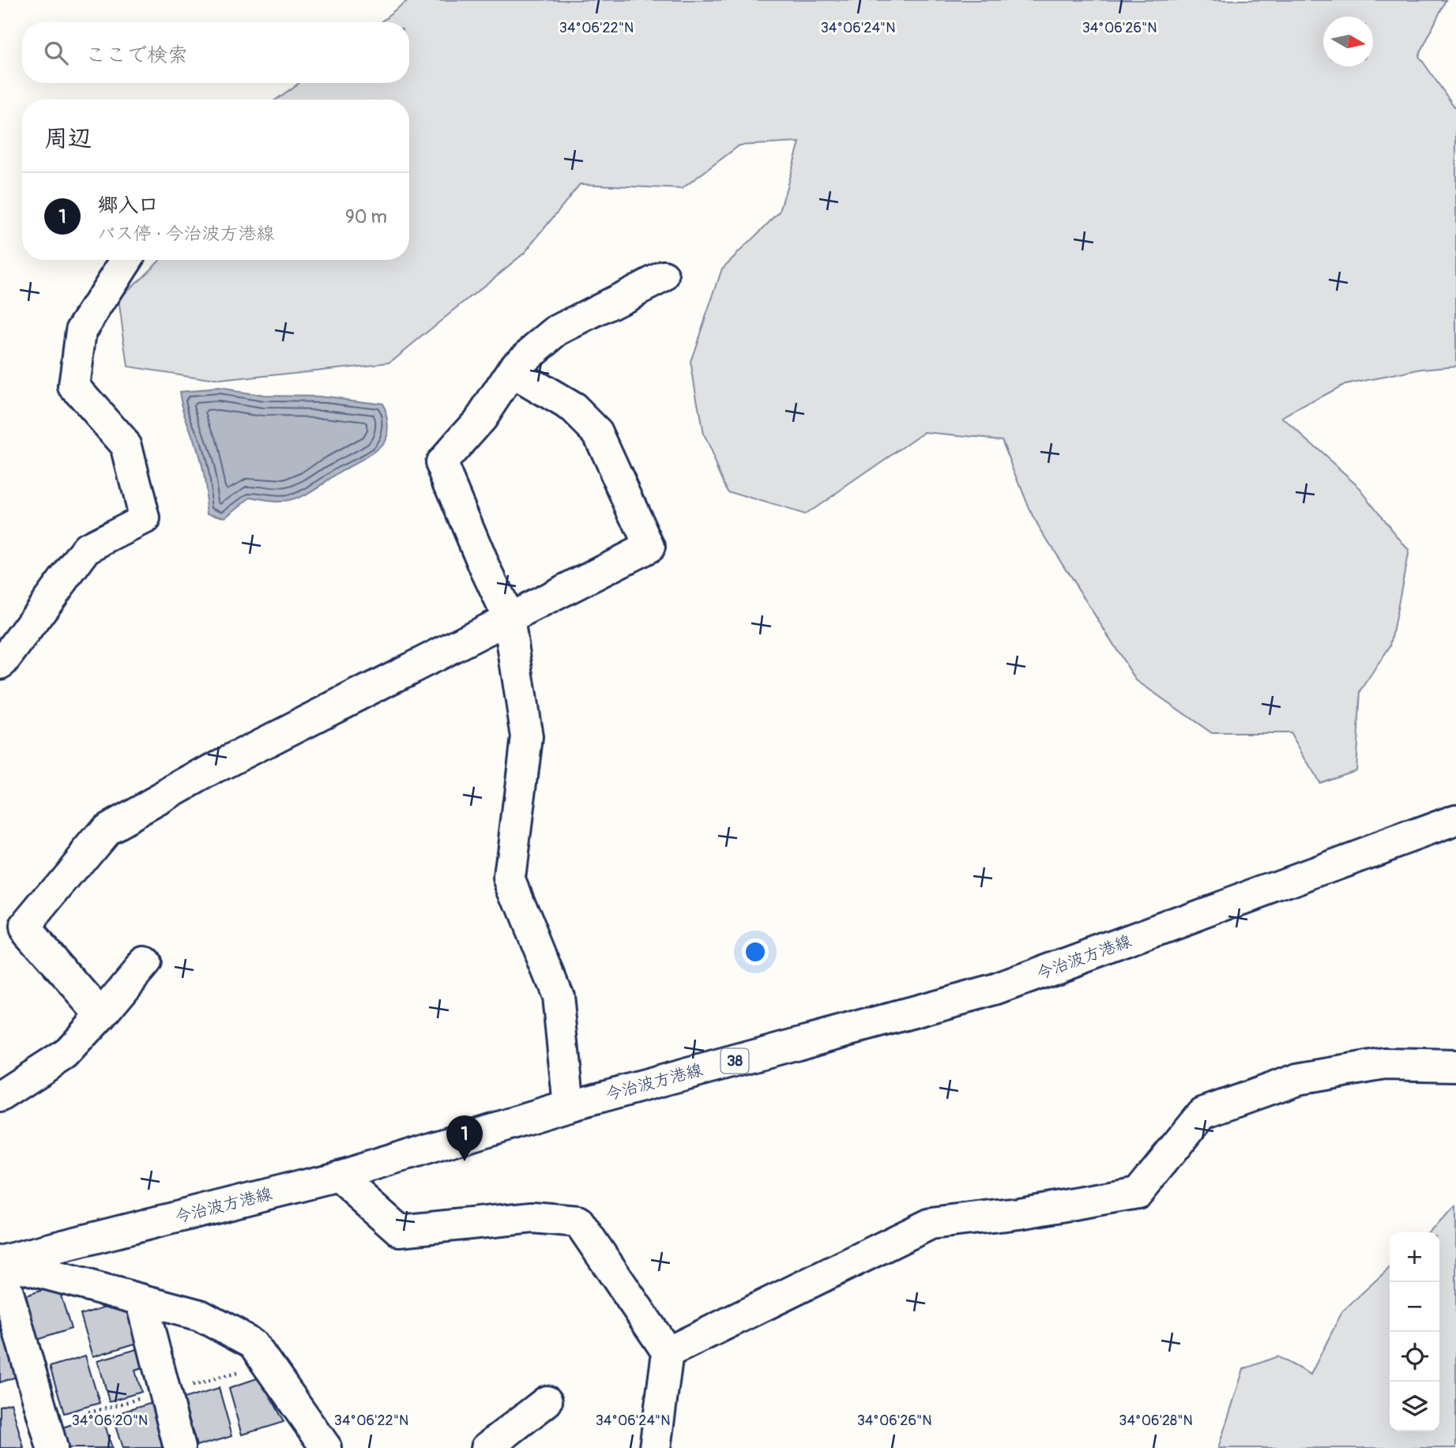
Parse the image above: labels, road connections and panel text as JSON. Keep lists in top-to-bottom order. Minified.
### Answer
{"streets":{"street":["今治波方港線","38"]},"north":"right","page":{"search":"ここで検索","heading":"周辺","list":[{"mark":"1","name":"郷入口","note":"バス停 · 今治波方港線","value":"90 m"}],"pins":"1","map_buttons":["+","−"]},"coordinates":["34°06'22\"N","34°06'24\"N","34°06'26\"N","34°06'20\"N","34°06'28\"N"]}
